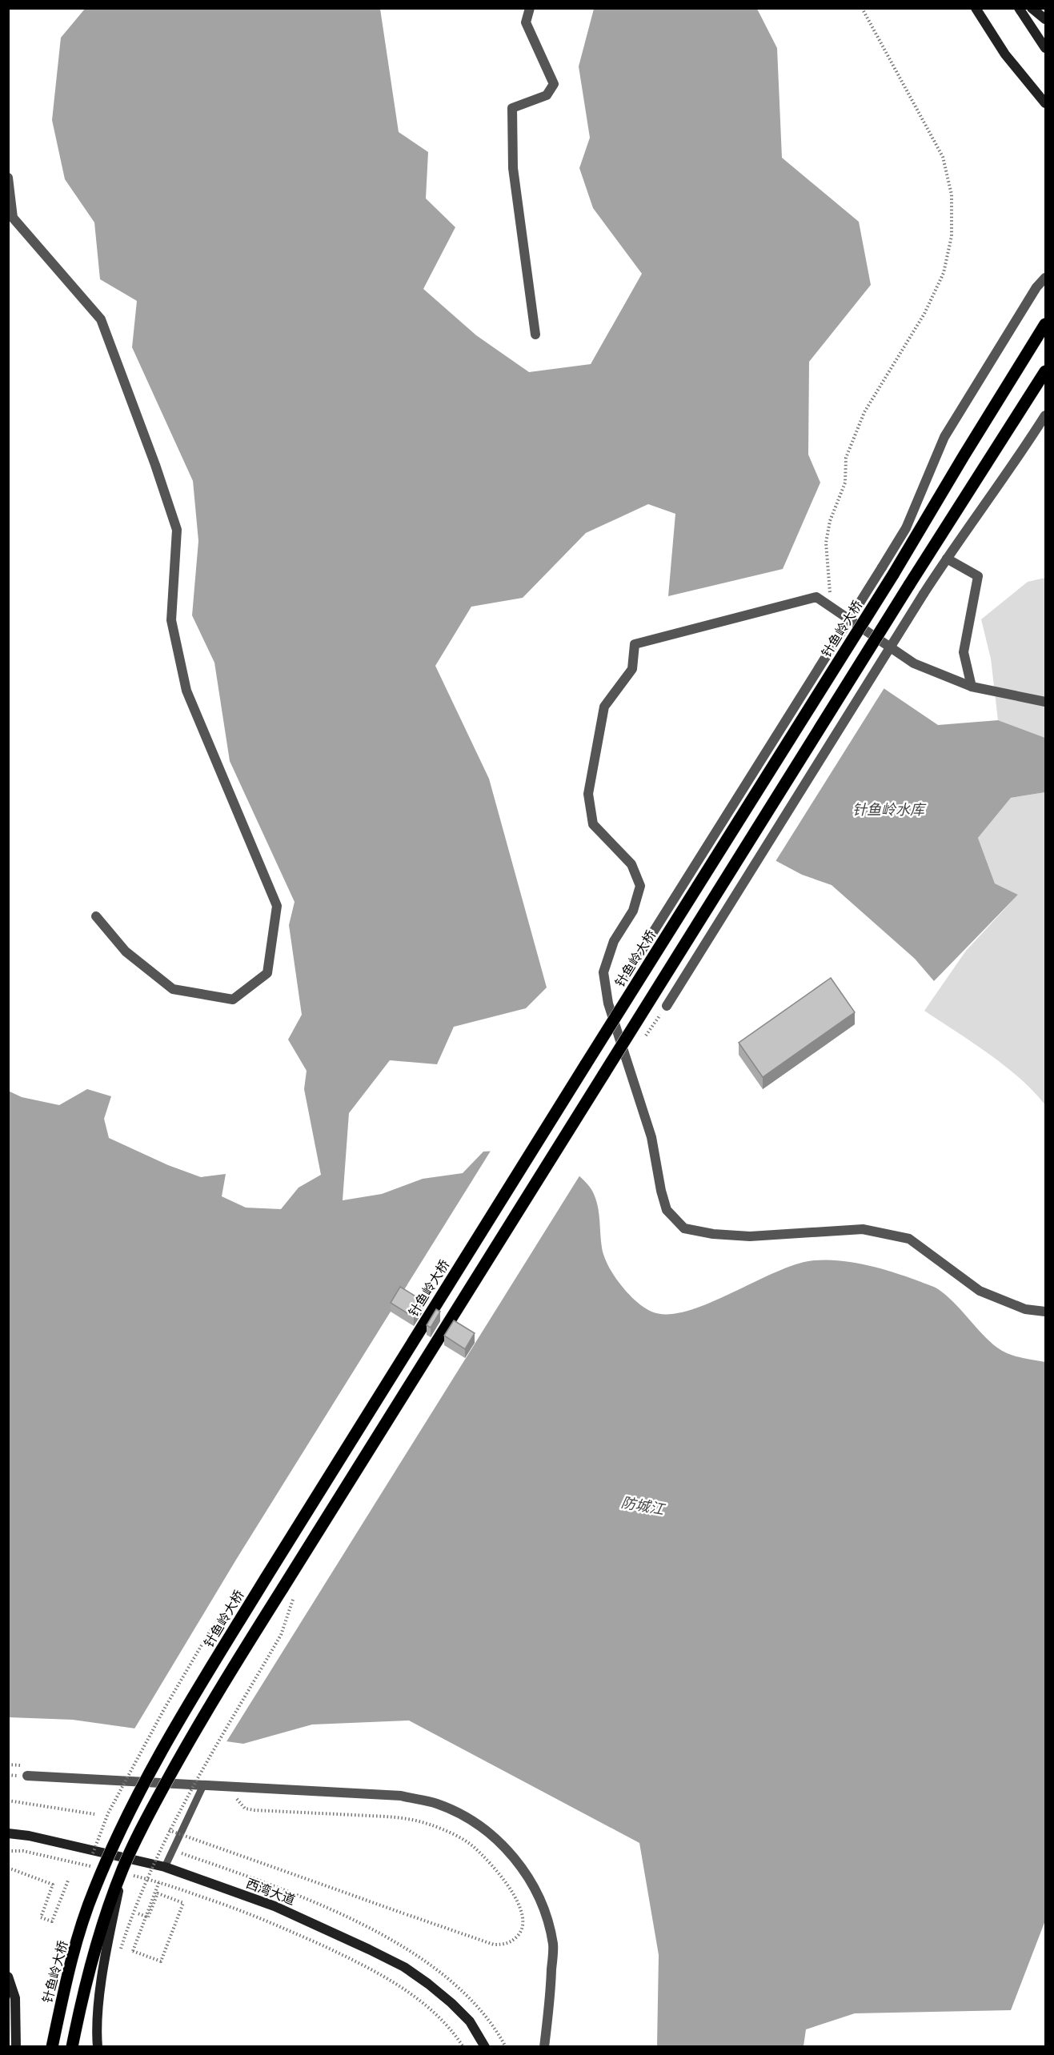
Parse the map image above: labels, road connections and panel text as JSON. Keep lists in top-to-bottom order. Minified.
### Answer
{"streets":{"main road":["针鱼岭大桥","西湾大道"]},"water":["针鱼岭水库","防城江"]}
